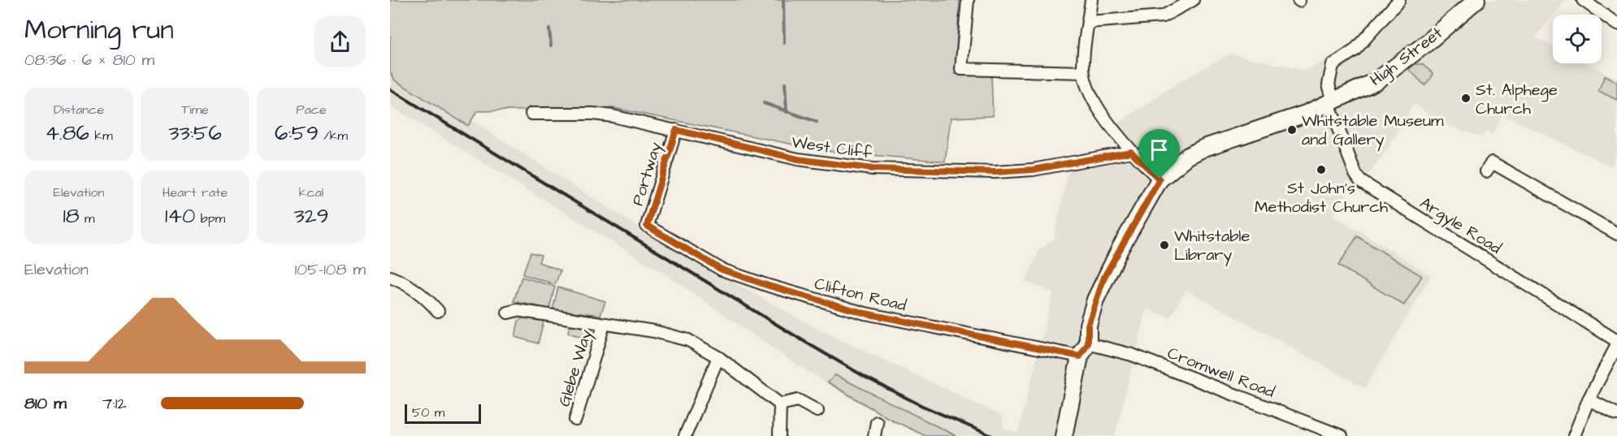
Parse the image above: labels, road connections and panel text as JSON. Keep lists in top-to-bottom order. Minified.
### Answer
{"streets":{"main road":["High Street"],"street":["West Cliff","Portway","Argyle Road","Clifton Road","Glebe Way","Cromwell Road"]},"crossings":[["High Street","Argyle Road"],["West Cliff","Portway"],["Portway","Clifton Road"],["Clifton Road","Cromwell Road"]],"places":["St. Alphege Church","Whitstable Museum and Gallery","St John's Methodist Church","Whitstable Library"],"scale_bar":"50 m","page":{"heading":["Morning run","08:36 · 6 × 810 m"],"stats":[["Distance","4.86 km"],["Time","33:56"],["Pace","6:59 /km"],["Elevation","18 m"],["Heart rate","140 bpm"],["kcal","329"]],"chart":["Elevation","105–108 m"],"list":[{"name":"810 m","note":"7:12"}],"scale":"50 m"}}
